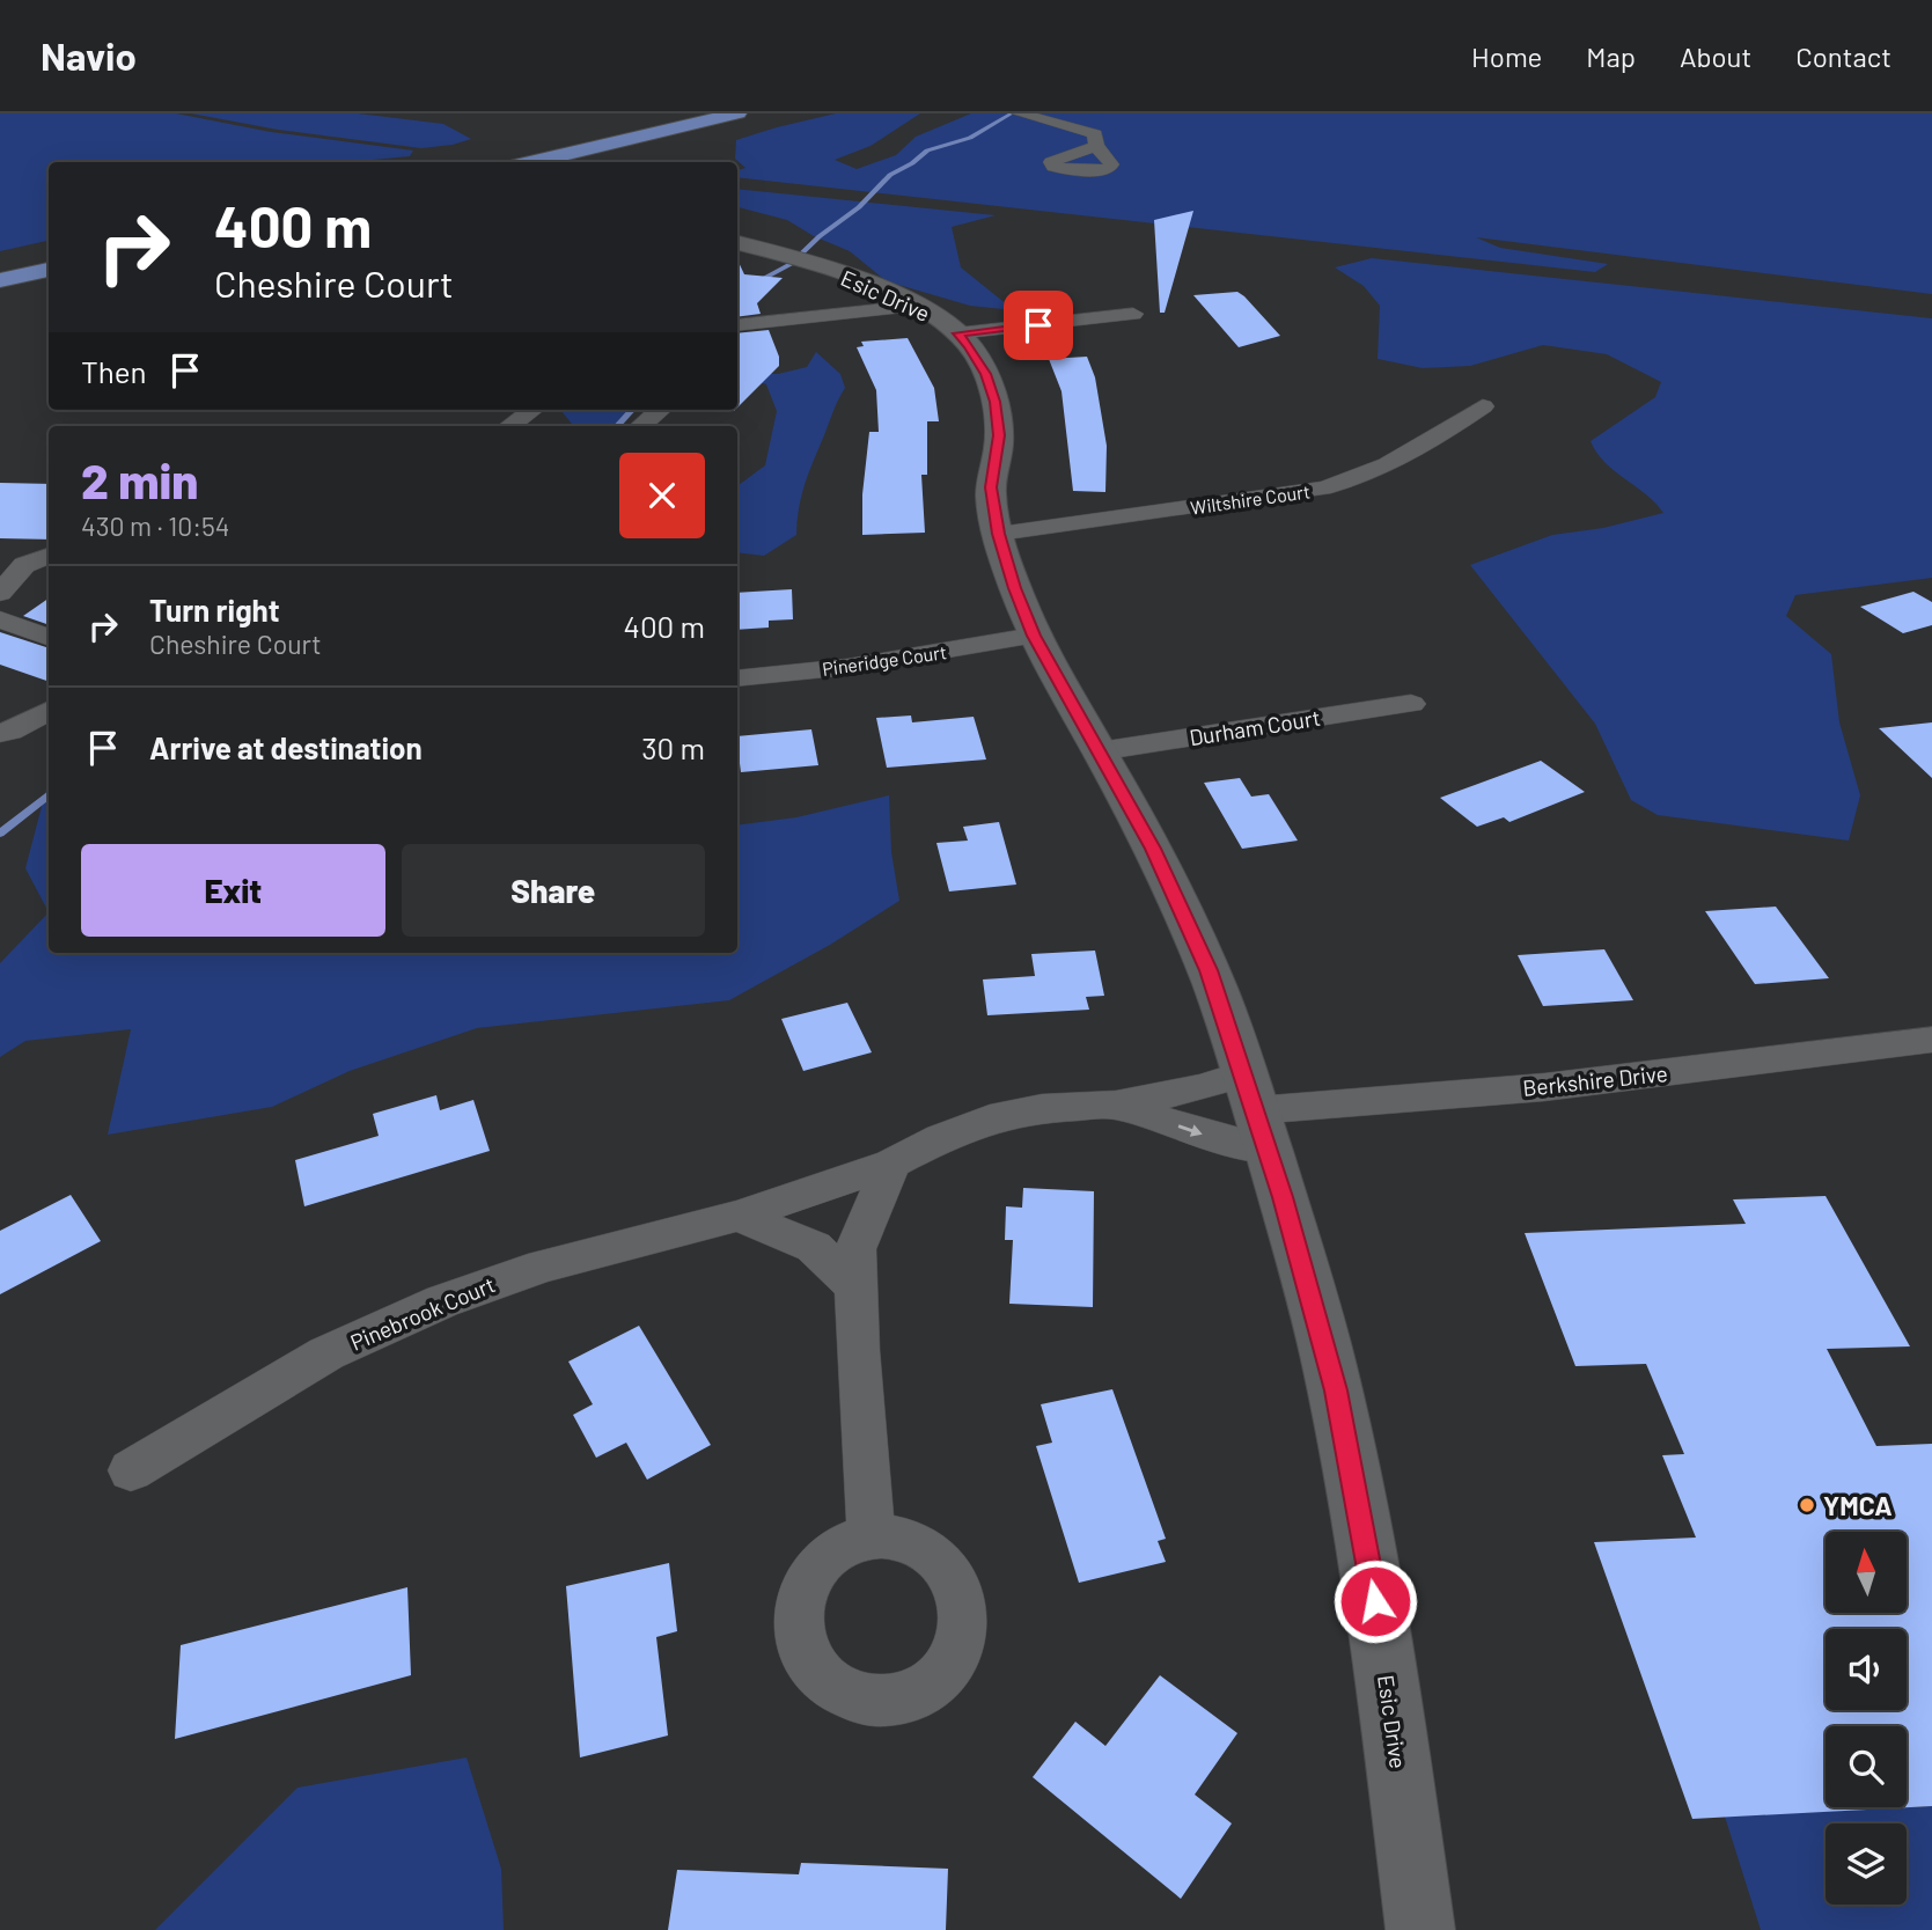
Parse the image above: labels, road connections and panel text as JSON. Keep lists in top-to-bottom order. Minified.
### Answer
{"streets":{"street":["Esic Drive","Wiltshire Court","Pineridge Court","Durham Court","Berkshire Drive","Pinebrook Court"]},"crossings":[["Esic Drive","Wiltshire Court"],["Esic Drive","Pineridge Court"],["Esic Drive","Durham Court"],["Esic Drive","Berkshire Drive"],["Esic Drive","Pinebrook Court"],["Berkshire Drive","Pinebrook Court"]],"places":["YMCA"],"north":"top","page":{"header":"Navio","nav":["Home","Map","About","Contact"],"turn":["400 m","Cheshire Court"],"then":"Then","heading":["2 min","430 m · 10:54"],"list":[{"name":"Turn right","note":"Cheshire Court","value":"400 m"},{"name":"Arrive at destination","value":"30 m"}],"buttons":["Exit","Share"]}}
